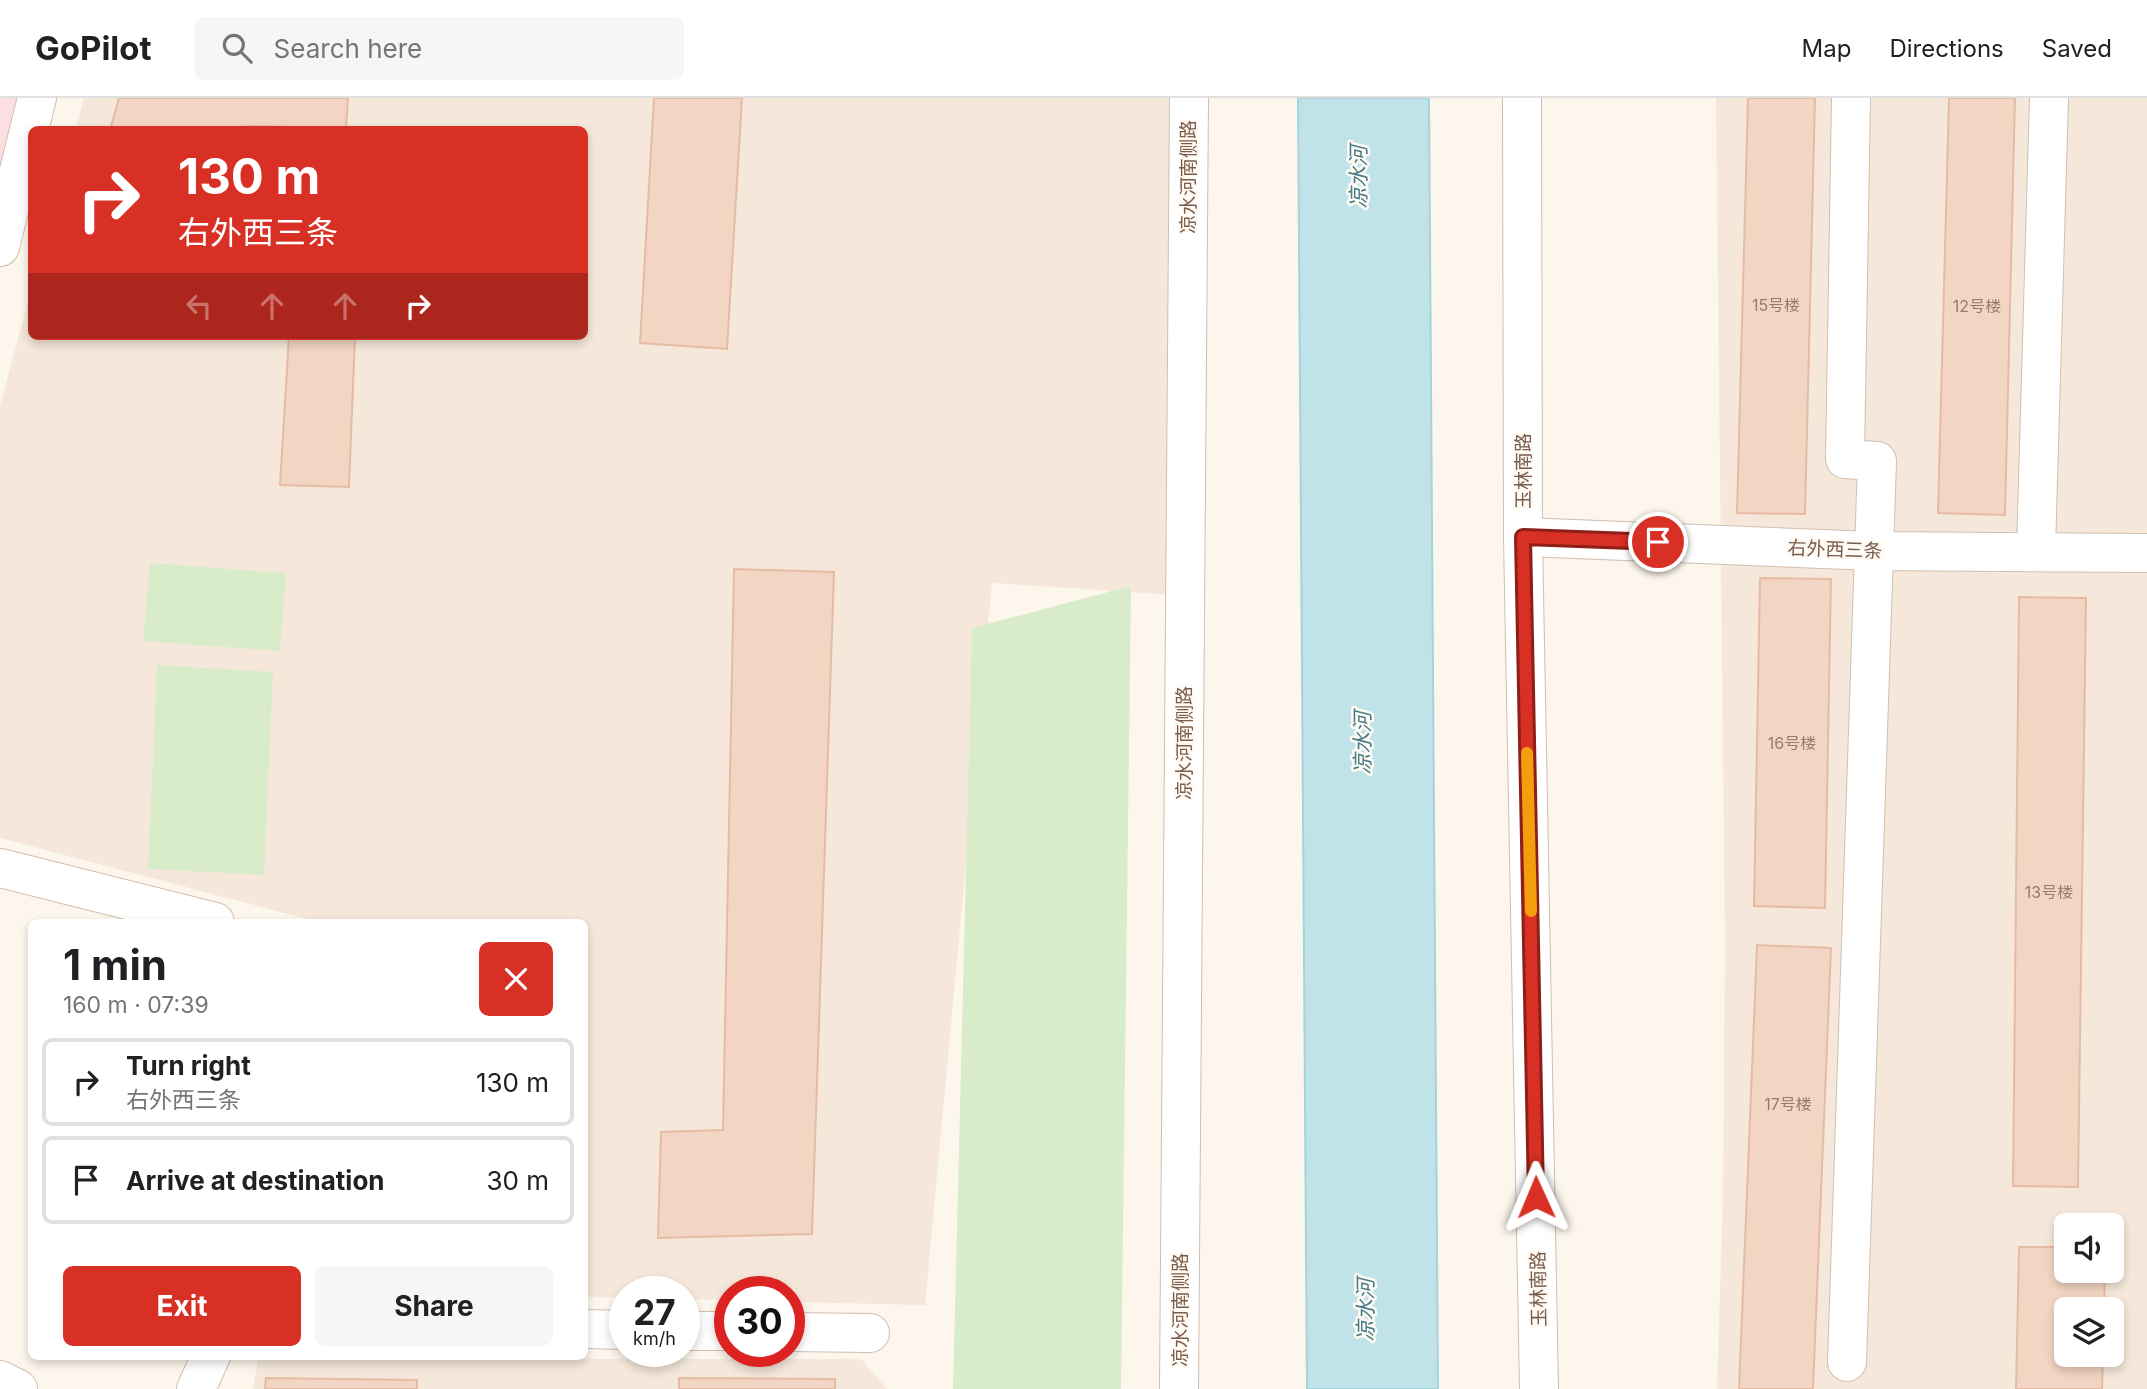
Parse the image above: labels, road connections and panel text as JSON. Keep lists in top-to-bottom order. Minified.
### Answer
{"streets":{"street":["凉水河南侧路","玉林南路","右外西三条"]},"crossings":[["玉林南路","右外西三条"]],"water":["凉水河"],"house_numbers":["15号楼","12号楼","16号楼","13号楼","17号楼"],"page":{"header":"GoPilot","search":"Search here","nav":["Map","Directions","Saved"],"turn":["130 m","右外西三条"],"heading":["1 min","160 m · 07:39"],"list":[{"name":"Turn right","note":"右外西三条","value":"130 m"},{"name":"Arrive at destination","value":"30 m"}],"buttons":["Exit","Share"],"speed":"27 km/h","limit":"30"}}
